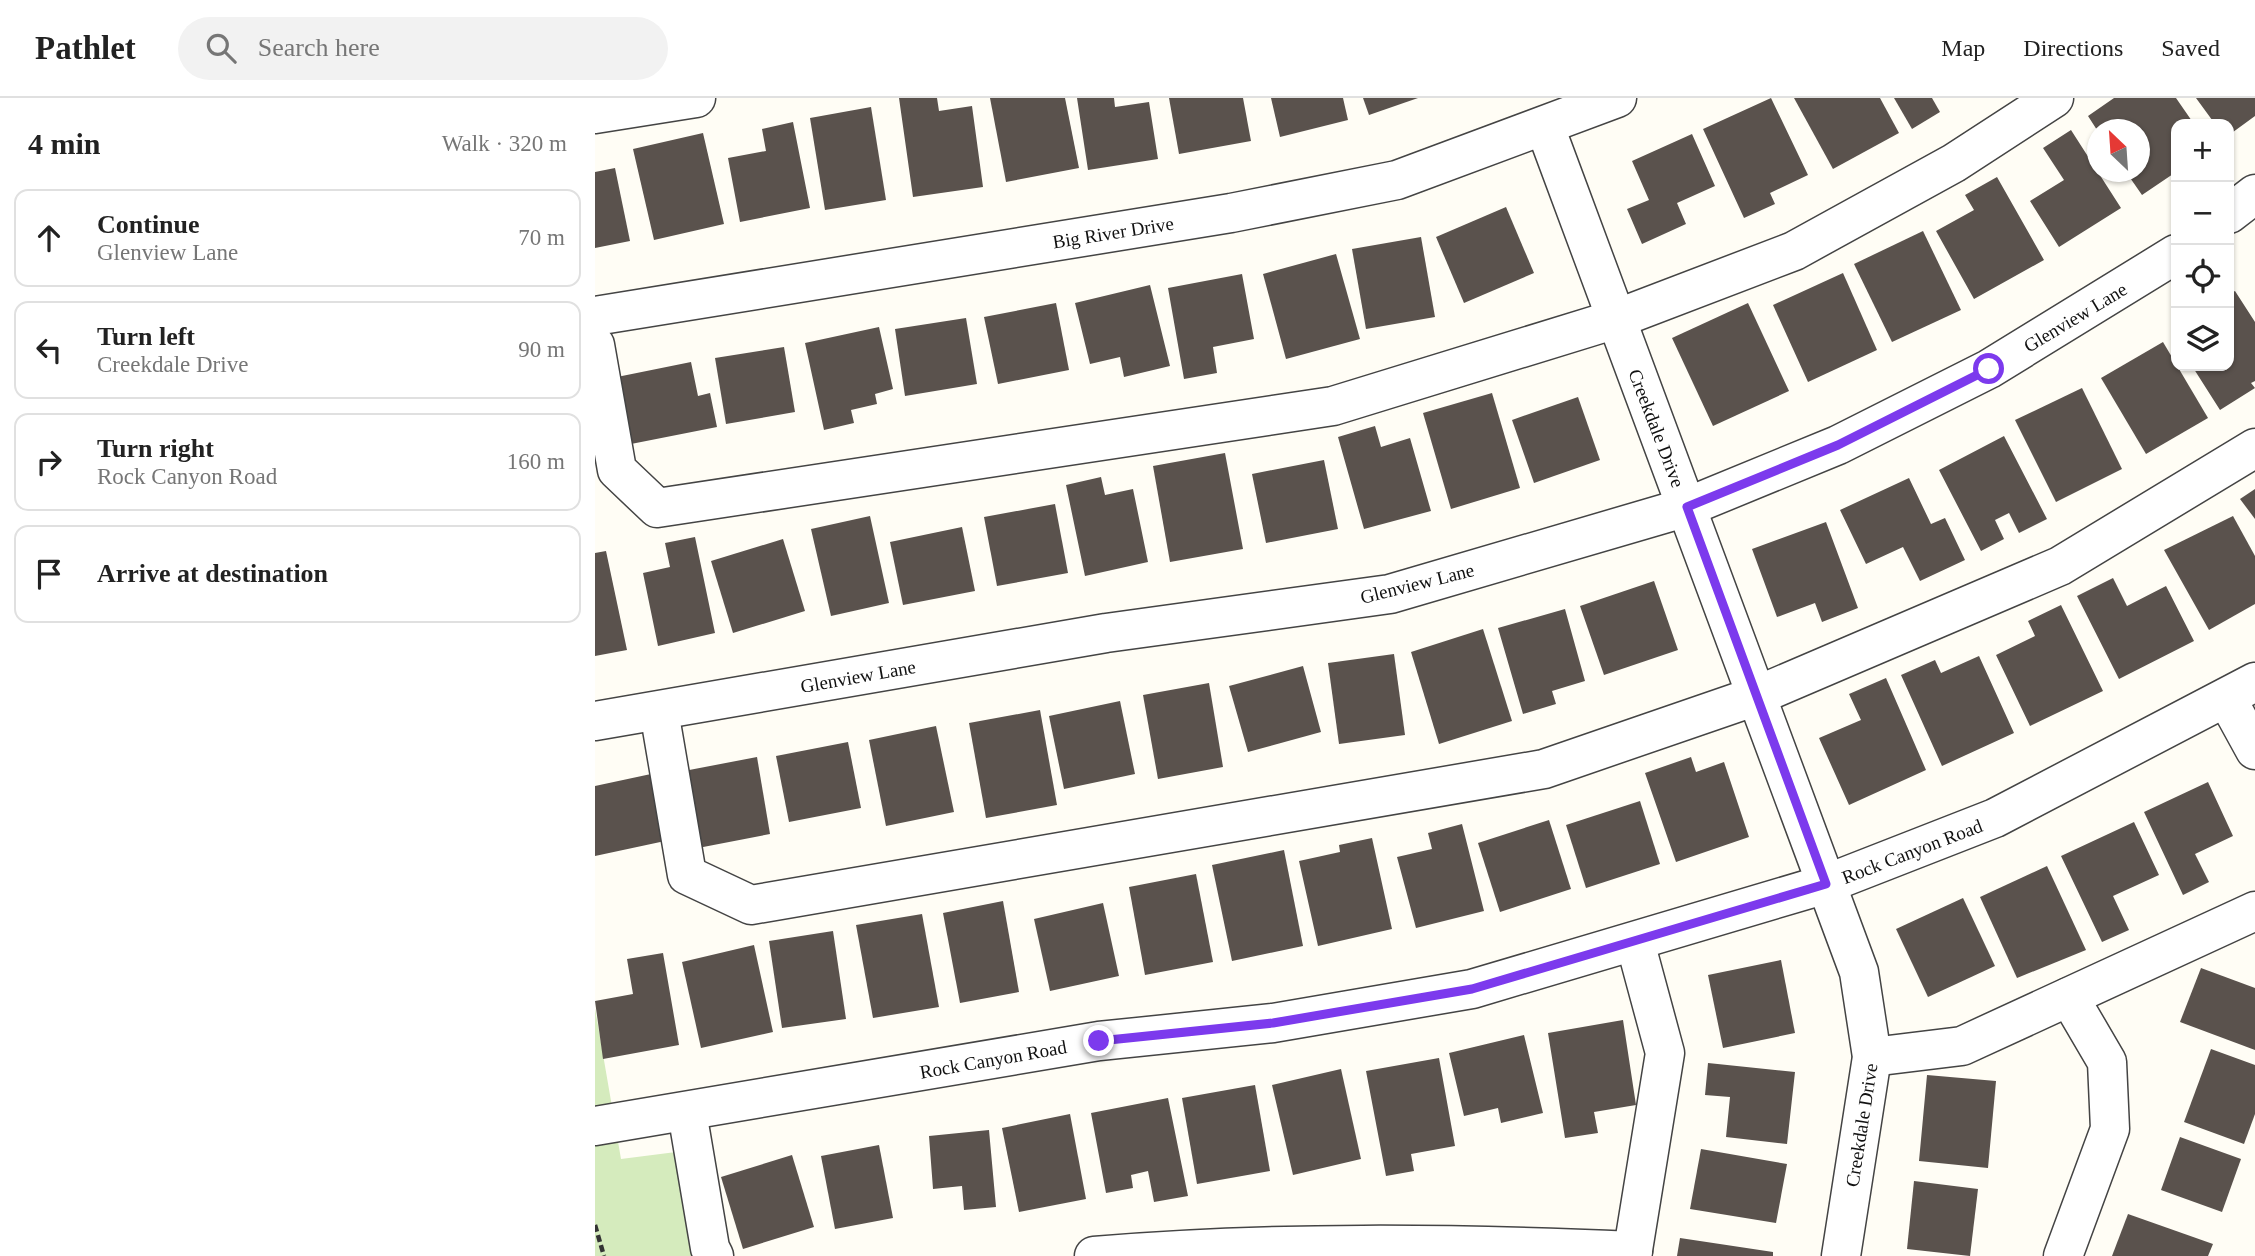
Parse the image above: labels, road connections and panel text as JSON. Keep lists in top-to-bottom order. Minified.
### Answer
{"streets":{"street":["Big River Drive","Glenview Lane","Creekdale Drive","Rock Canyon Road"]},"crossings":[["Big River Drive","Creekdale Drive"],["Glenview Lane","Creekdale Drive"],["Creekdale Drive","Rock Canyon Road"]],"north":"top left","page":{"header":"Pathlet","search":"Search here","nav":["Map","Directions","Saved"],"heading":["4 min","Walk · 320 m"],"map_buttons":["+","−"],"list":[["Continue","Glenview Lane","70 m"],["Turn left","Creekdale Drive","90 m"],["Turn right","Rock Canyon Road","160 m"],"Arrive at destination"]}}
